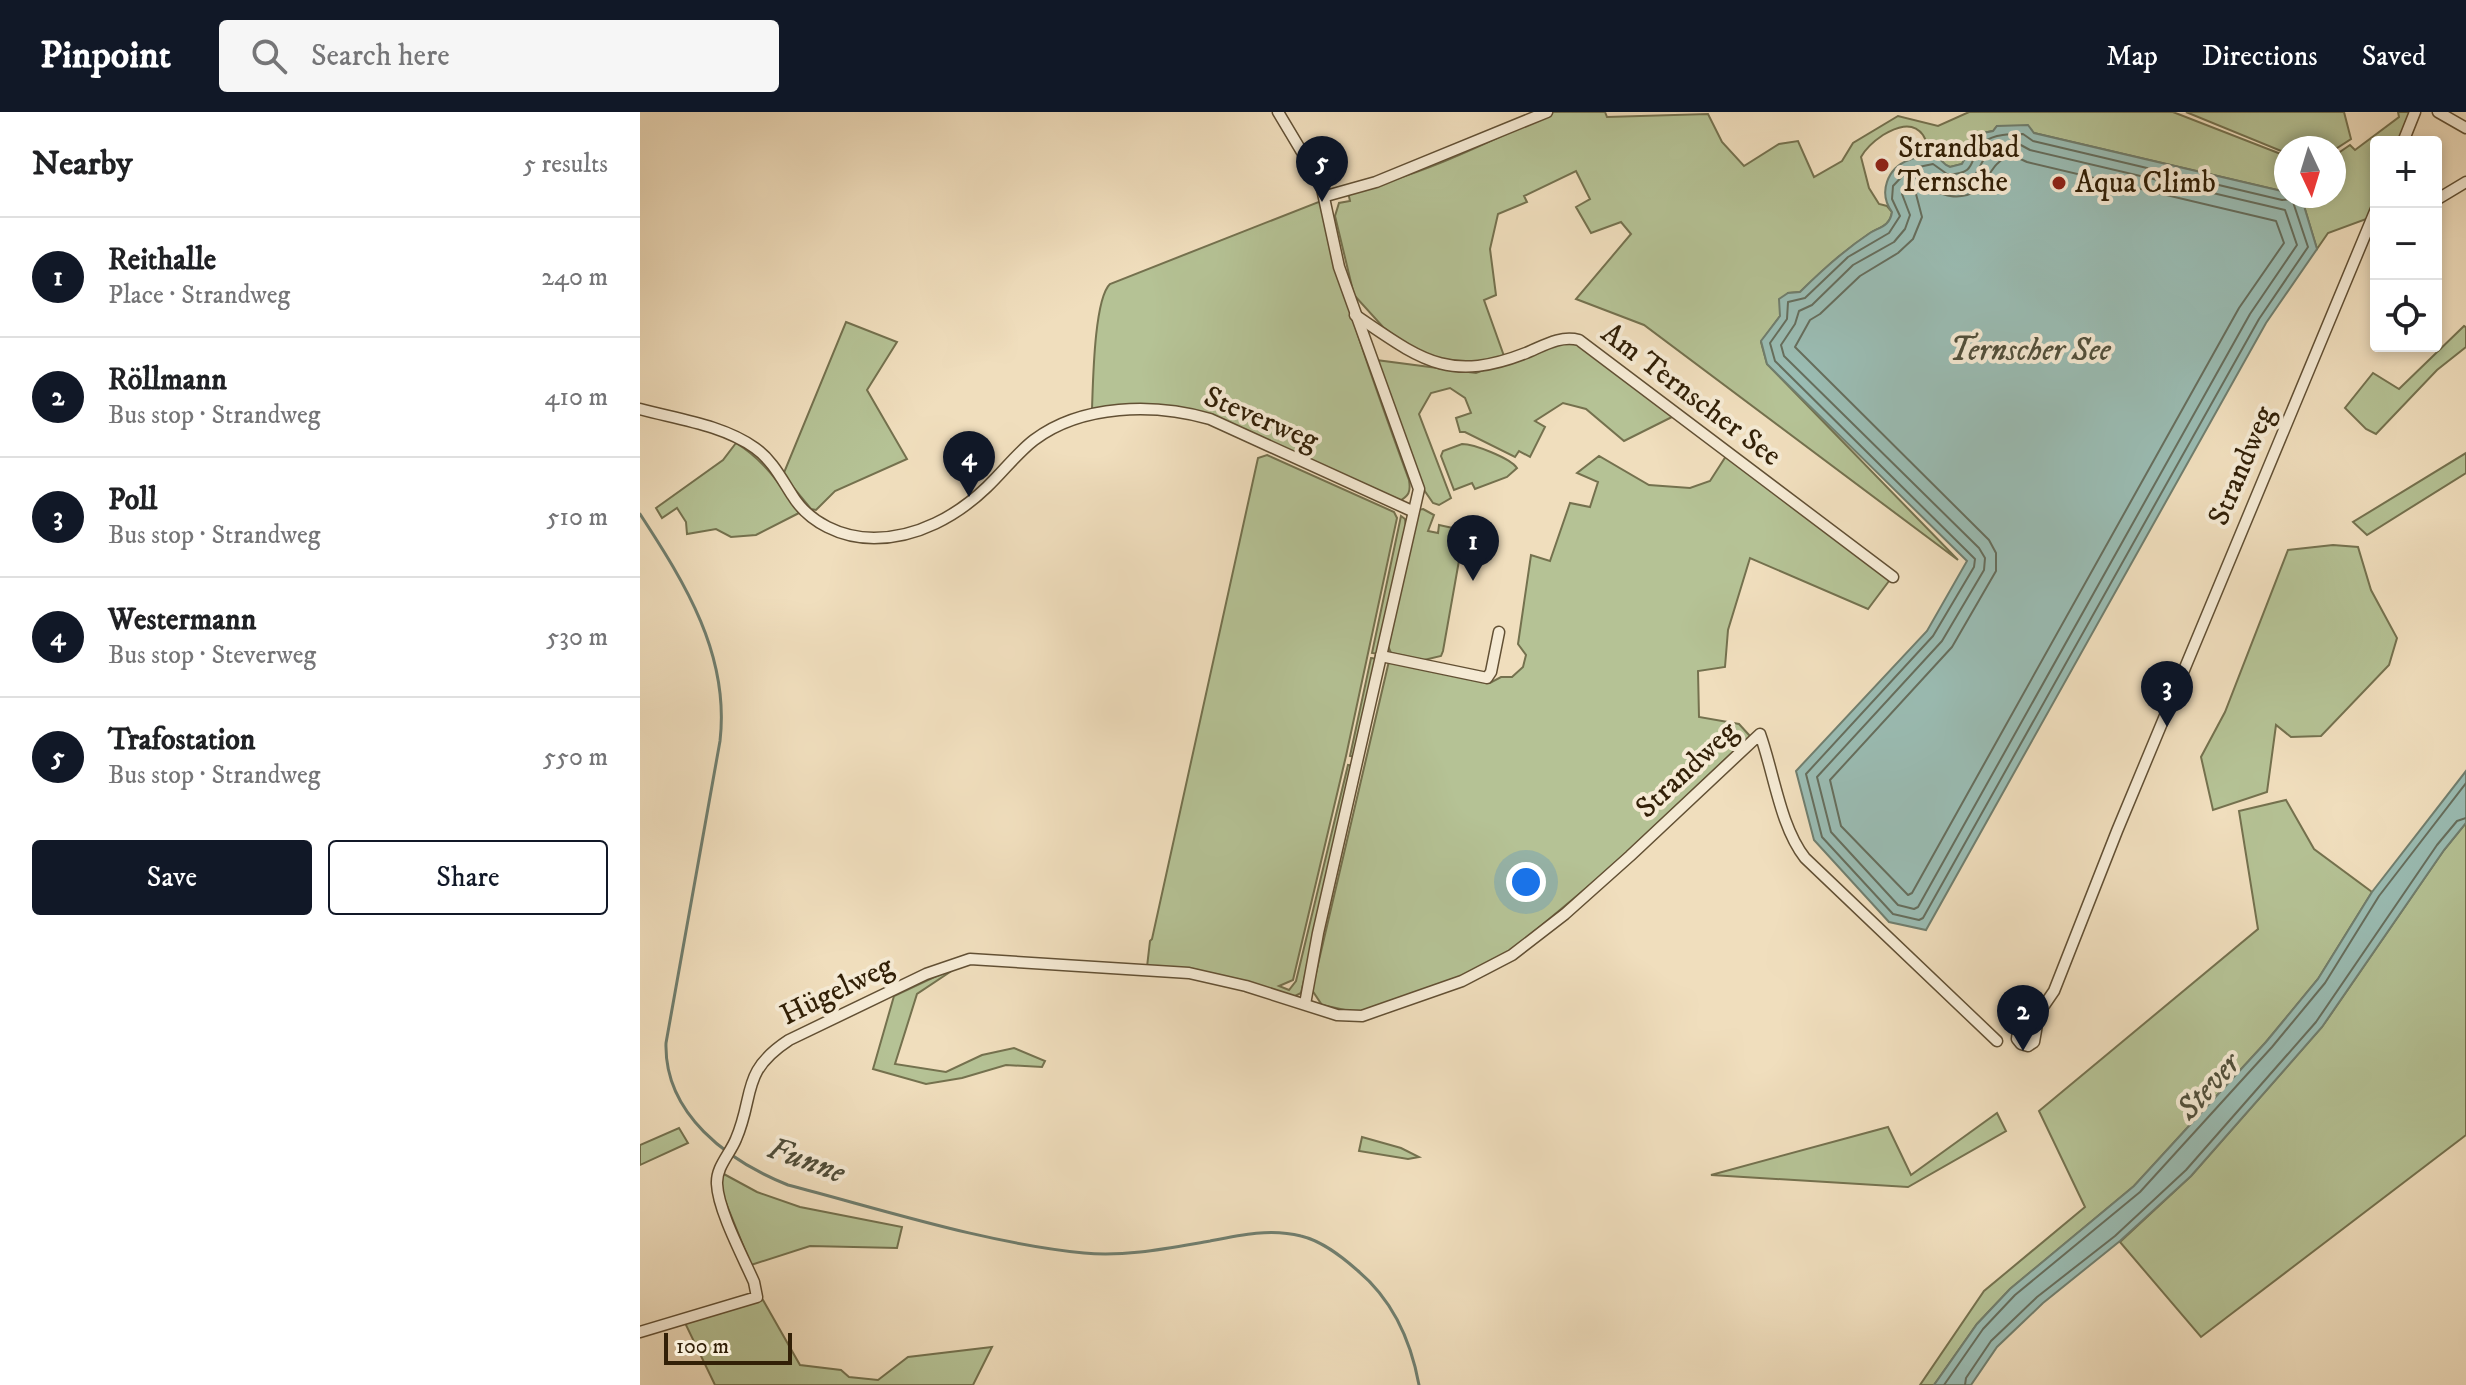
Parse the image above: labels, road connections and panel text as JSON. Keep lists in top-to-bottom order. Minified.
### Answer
{"streets":{"street":["Am Ternscher See","Steverweg","Strandweg","Hügelweg"]},"crossings":[["Strandweg","Hügelweg"]],"water":["Ternscher See","Stever","Funne"],"places":["Strandbad Ternsche","Aqua Climb"],"scale_bar":"100 m","north":"bottom","page":{"header":"Pinpoint","search":"Search here","nav":["Map","Directions","Saved"],"heading":["Nearby","5 results"],"map_buttons":["+","−"],"pins":["5","4","1","3","2"],"list":[{"mark":"1","name":"Reithalle","note":"Place · Strandweg","value":"240 m"},{"mark":"2","name":"Röllmann","note":"Bus stop · Strandweg","value":"410 m"},{"mark":"3","name":"Poll","note":"Bus stop · Strandweg","value":"510 m"},{"mark":"4","name":"Westermann","note":"Bus stop · Steverweg","value":"530 m"},{"mark":"5","name":"Trafostation","note":"Bus stop · Strandweg","value":"550 m"}],"buttons":["Save","Share"],"scale":"100 m"}}
